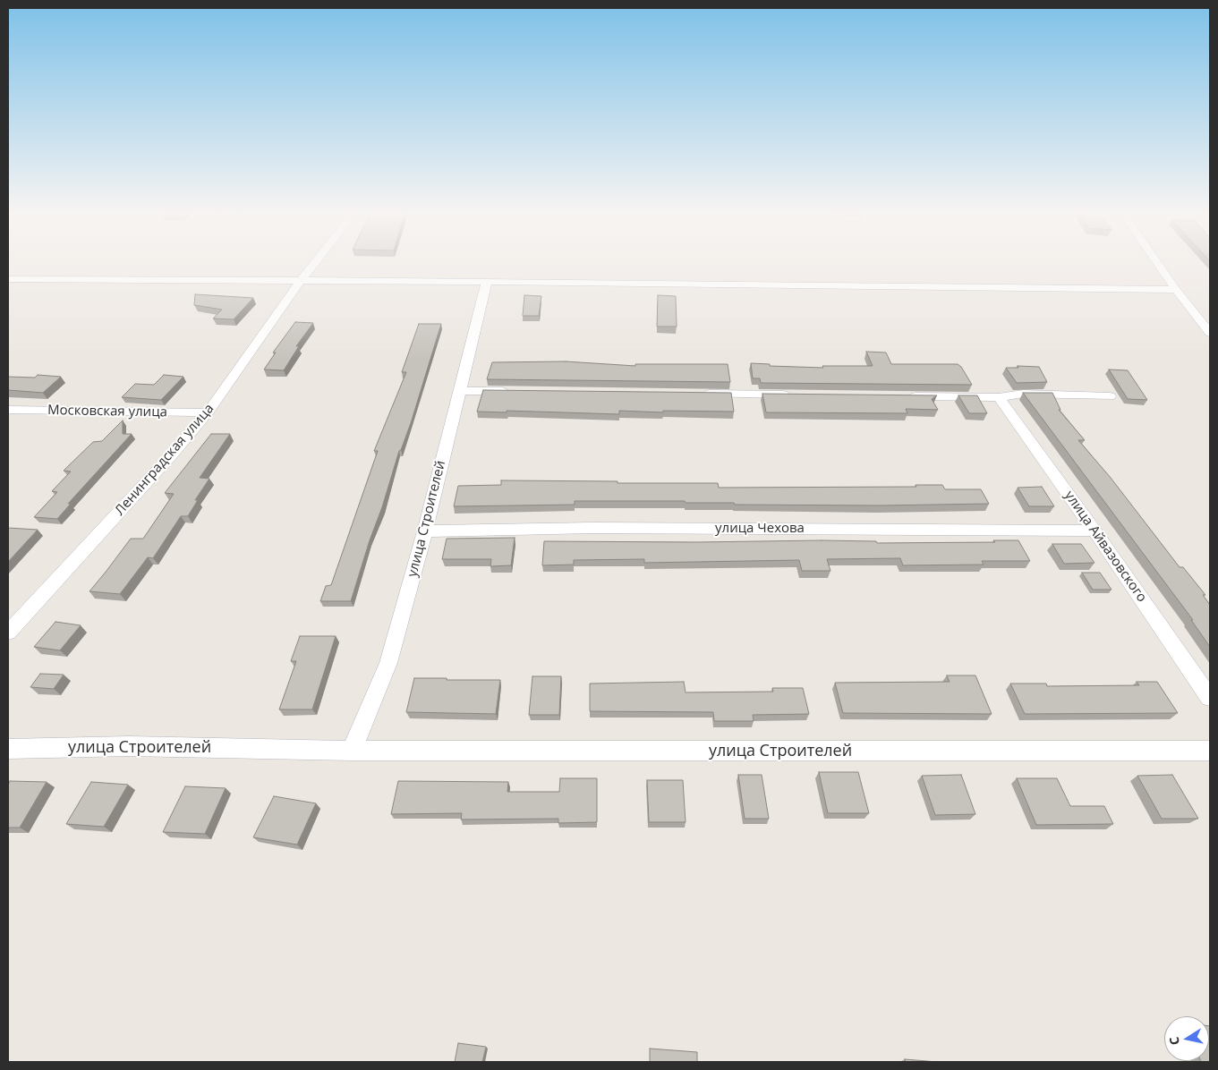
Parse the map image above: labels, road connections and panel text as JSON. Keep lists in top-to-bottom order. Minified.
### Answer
{"streets":{"street":["Московская улица","Ленинградская улица","улица Строителей","улица Чехова","улица Айвазовского"]},"crossings":[["Московская улица","Ленинградская улица"],["улица Строителей","улица Чехова"],["улица Чехова","улица Айвазовского"]],"north":"left"}
